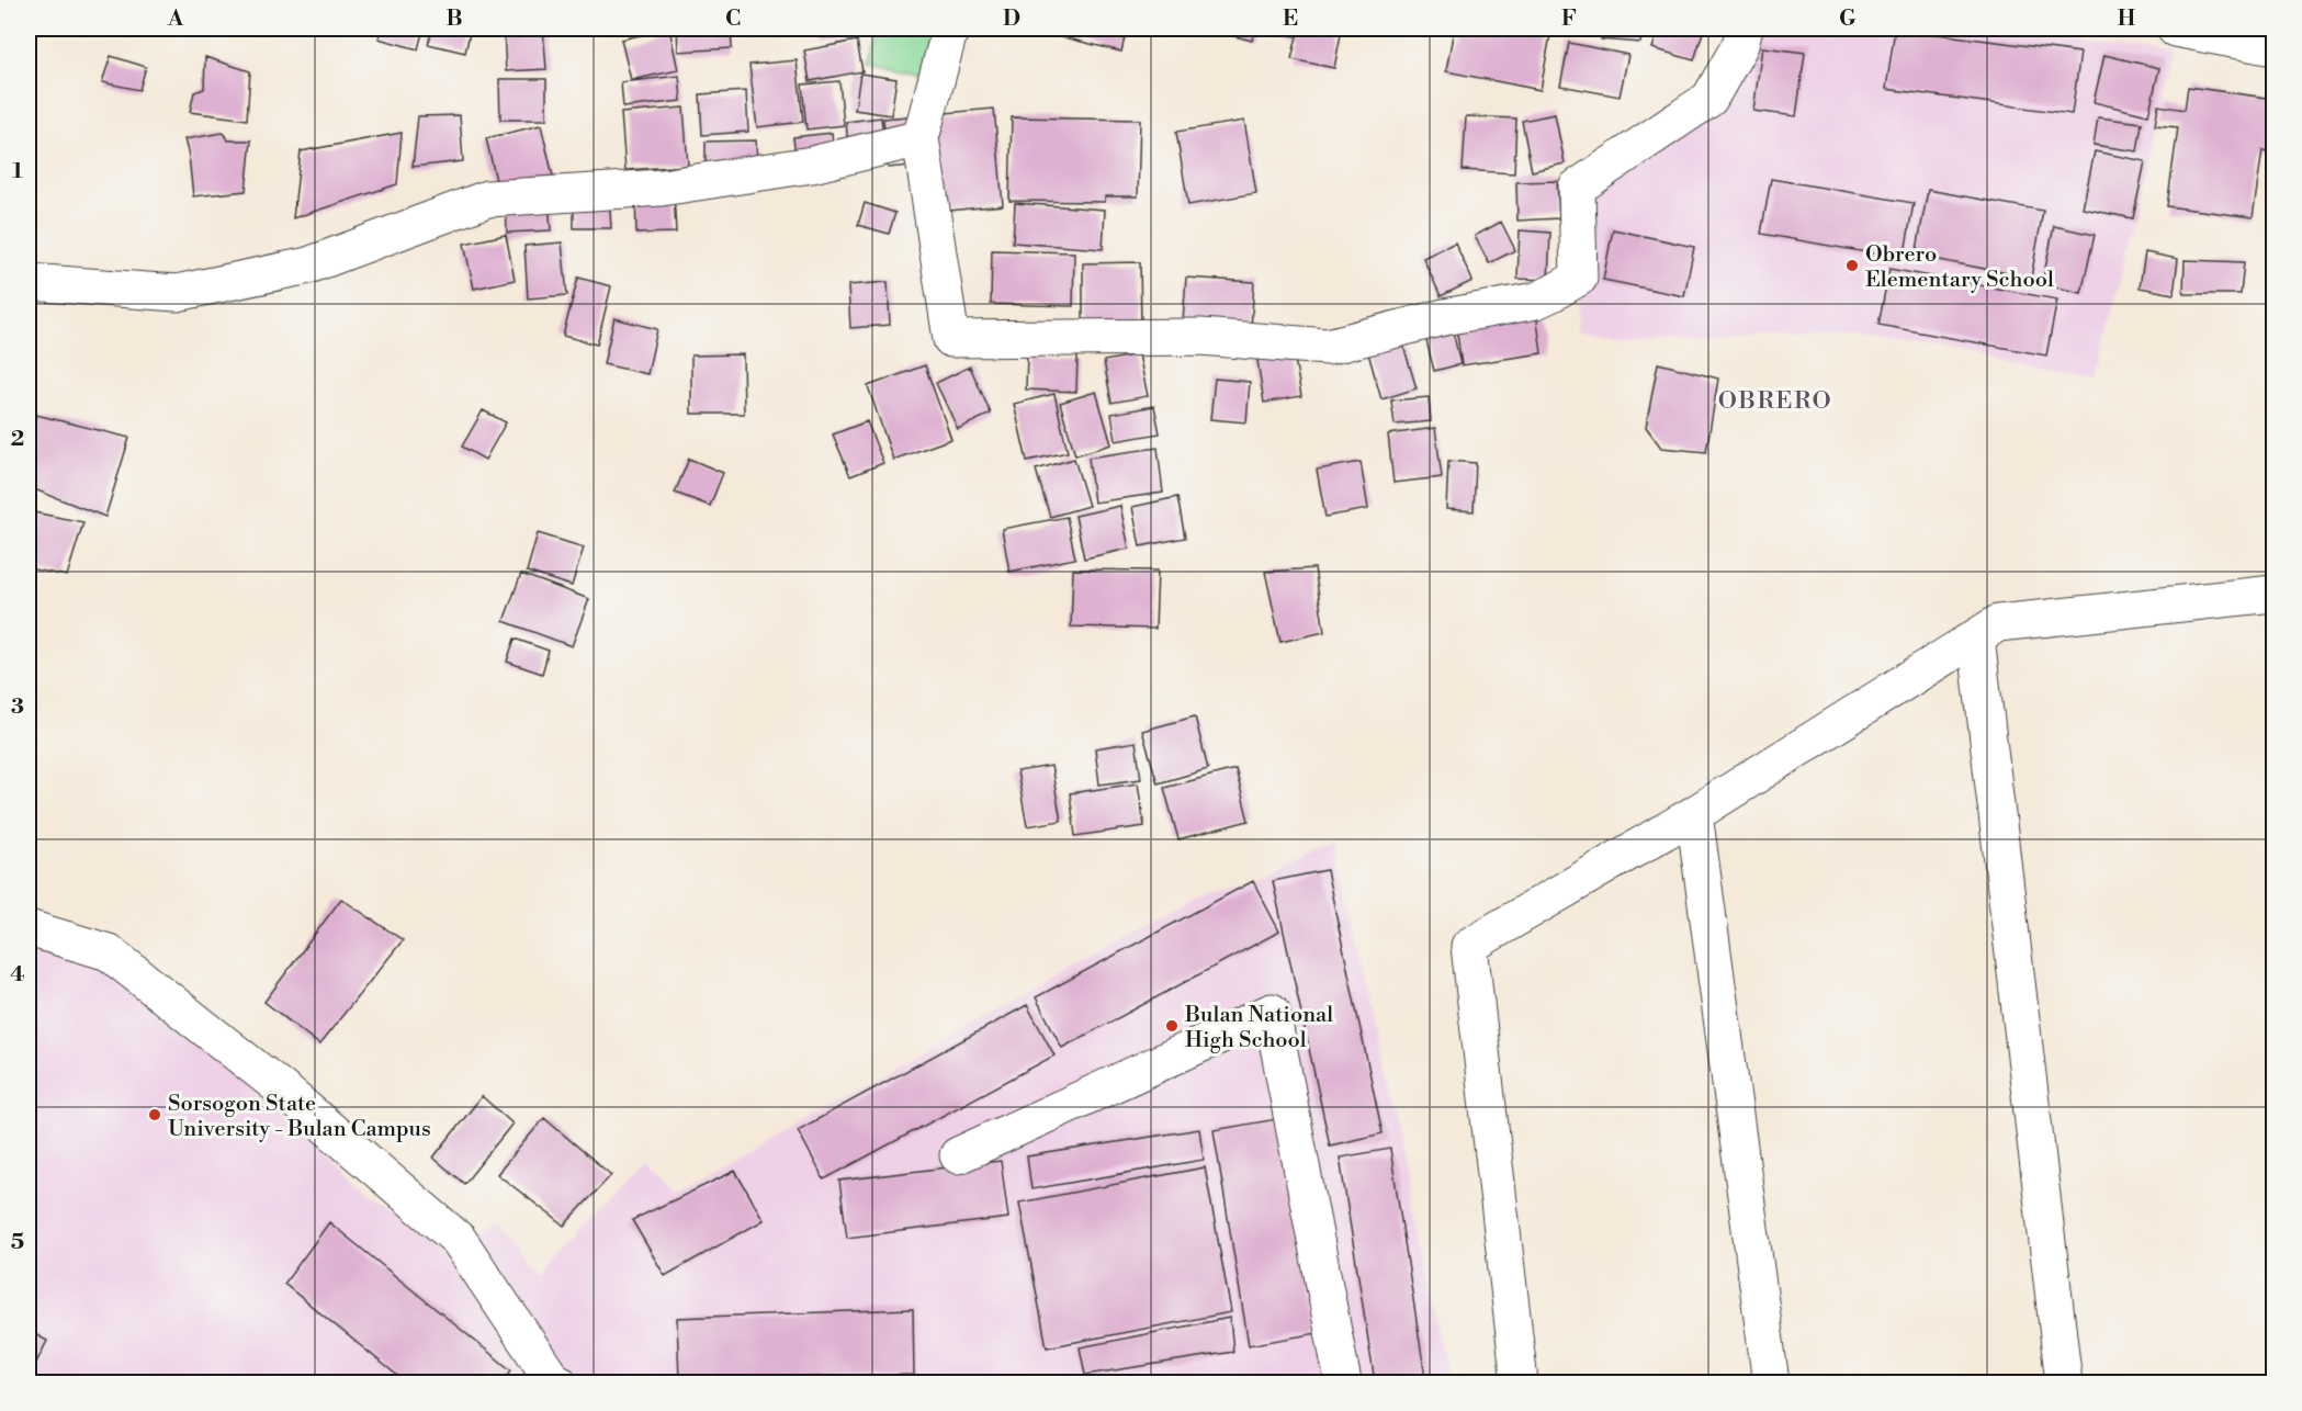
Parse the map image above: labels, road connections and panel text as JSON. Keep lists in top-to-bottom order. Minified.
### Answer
{"districts":["OBRERO"],"places":["Obrero Elementary School","Bulan National High School","Sorsogon State University - Bulan Campus"],"grid":{"columns":["A","B","C","D","E","F","G","H"],"rows":["1","2","3","4","5"]}}
